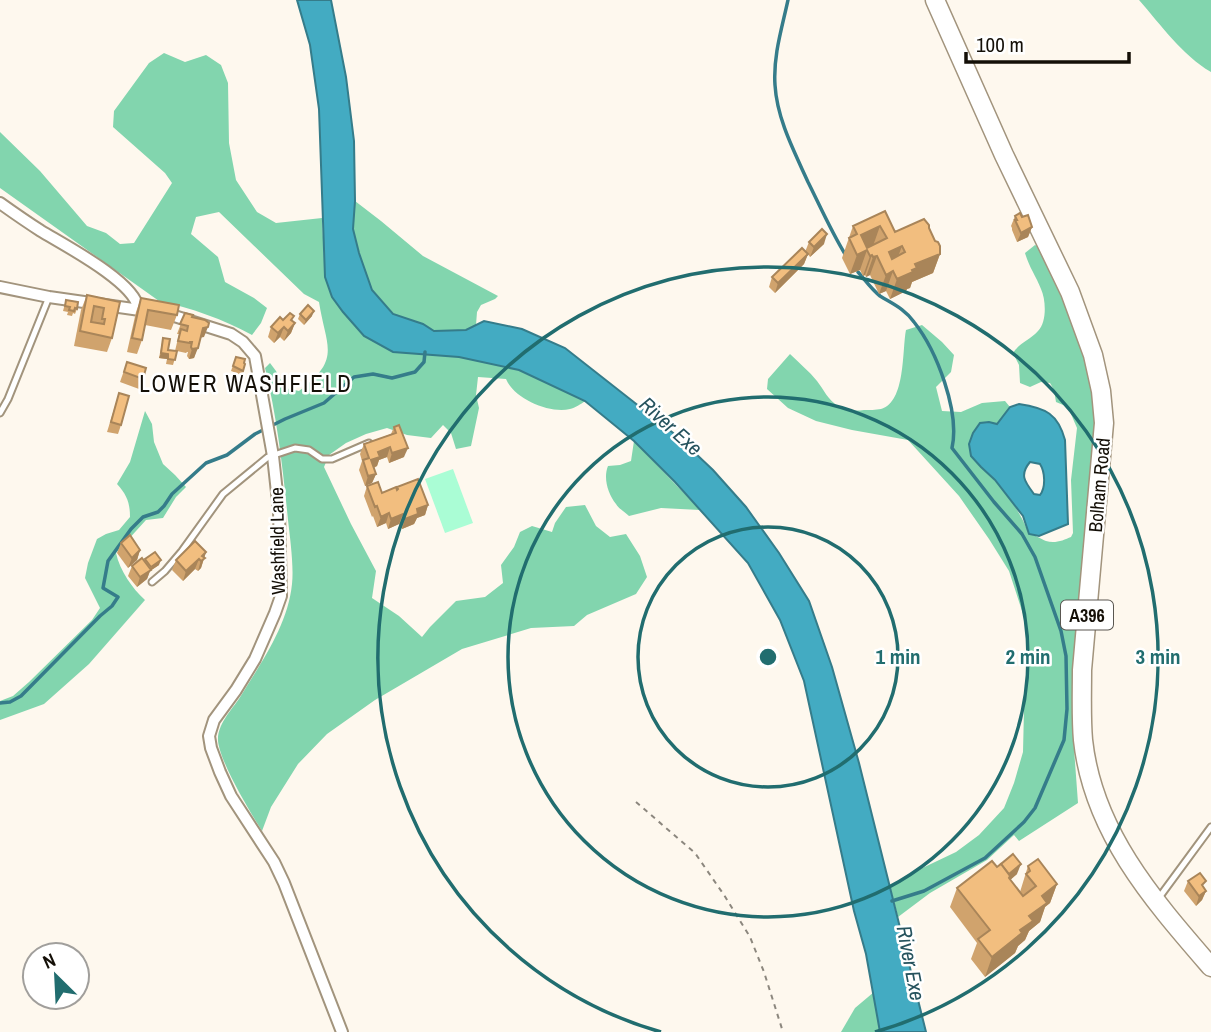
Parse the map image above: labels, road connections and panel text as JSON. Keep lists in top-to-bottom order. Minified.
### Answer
{"streets":{"main road":["Bolham Road","A396"],"street":["Washfield Lane"]},"districts":["LOWER WASHFIELD"],"water":["River Exe"],"scale_bar":"100 m","north":"top left","rings":["1 min","2 min","3 min"]}
